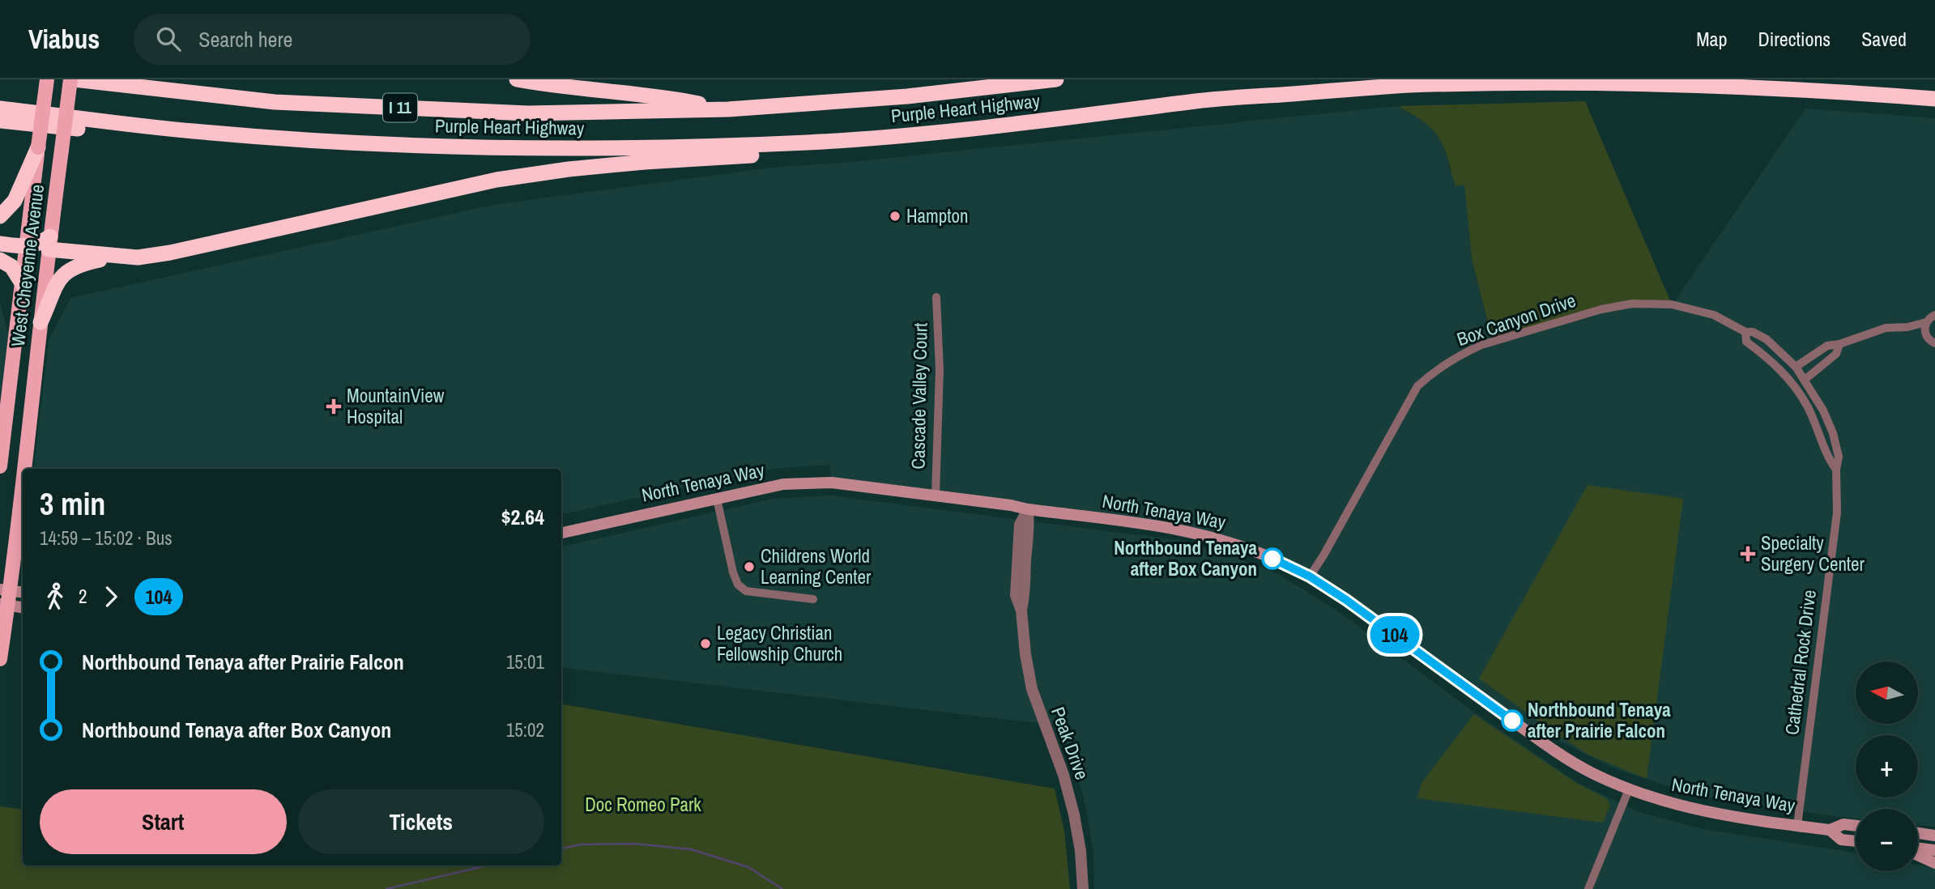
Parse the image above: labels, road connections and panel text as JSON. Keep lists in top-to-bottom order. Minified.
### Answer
{"streets":{"highway":["I 11","Purple Heart Highway"],"main road":["West Cheyenne Avenue","North Tenaya Way"],"street":["Box Canyon Drive","Cascade Valley Court","Cathedral Rock Drive","Peak Drive"]},"crossings":[["Purple Heart Highway","West Cheyenne Avenue"],["Box Canyon Drive","North Tenaya Way"],["Box Canyon Drive","Cathedral Rock Drive"],["Cascade Valley Court","North Tenaya Way"],["North Tenaya Way","Cathedral Rock Drive"],["North Tenaya Way","Peak Drive"]],"parks":["Doc Romeo Park"],"places":{"other":["Hampton","Northbound Tenaya after Box Canyon","Childrens World Learning Center","Legacy Christian Fellowship Church","Northbound Tenaya after Prairie Falcon"],"health":["MountainView Hospital","Specialty Surgery Center"]},"lines":["bus line 104"],"north":"left","page":{"header":"Viabus","search":"Search here","nav":["Map","Directions","Saved"],"on_map":"104","heading":["3 min","14:59 – 15:02 · Bus","$2.64"],"legs":["2","104"],"list":[{"name":"Northbound Tenaya after Prairie Falcon","value":"15:01"},{"name":"Northbound Tenaya after Box Canyon","value":"15:02"}],"map_buttons":["+","−"],"buttons":["Start","Tickets"]}}
